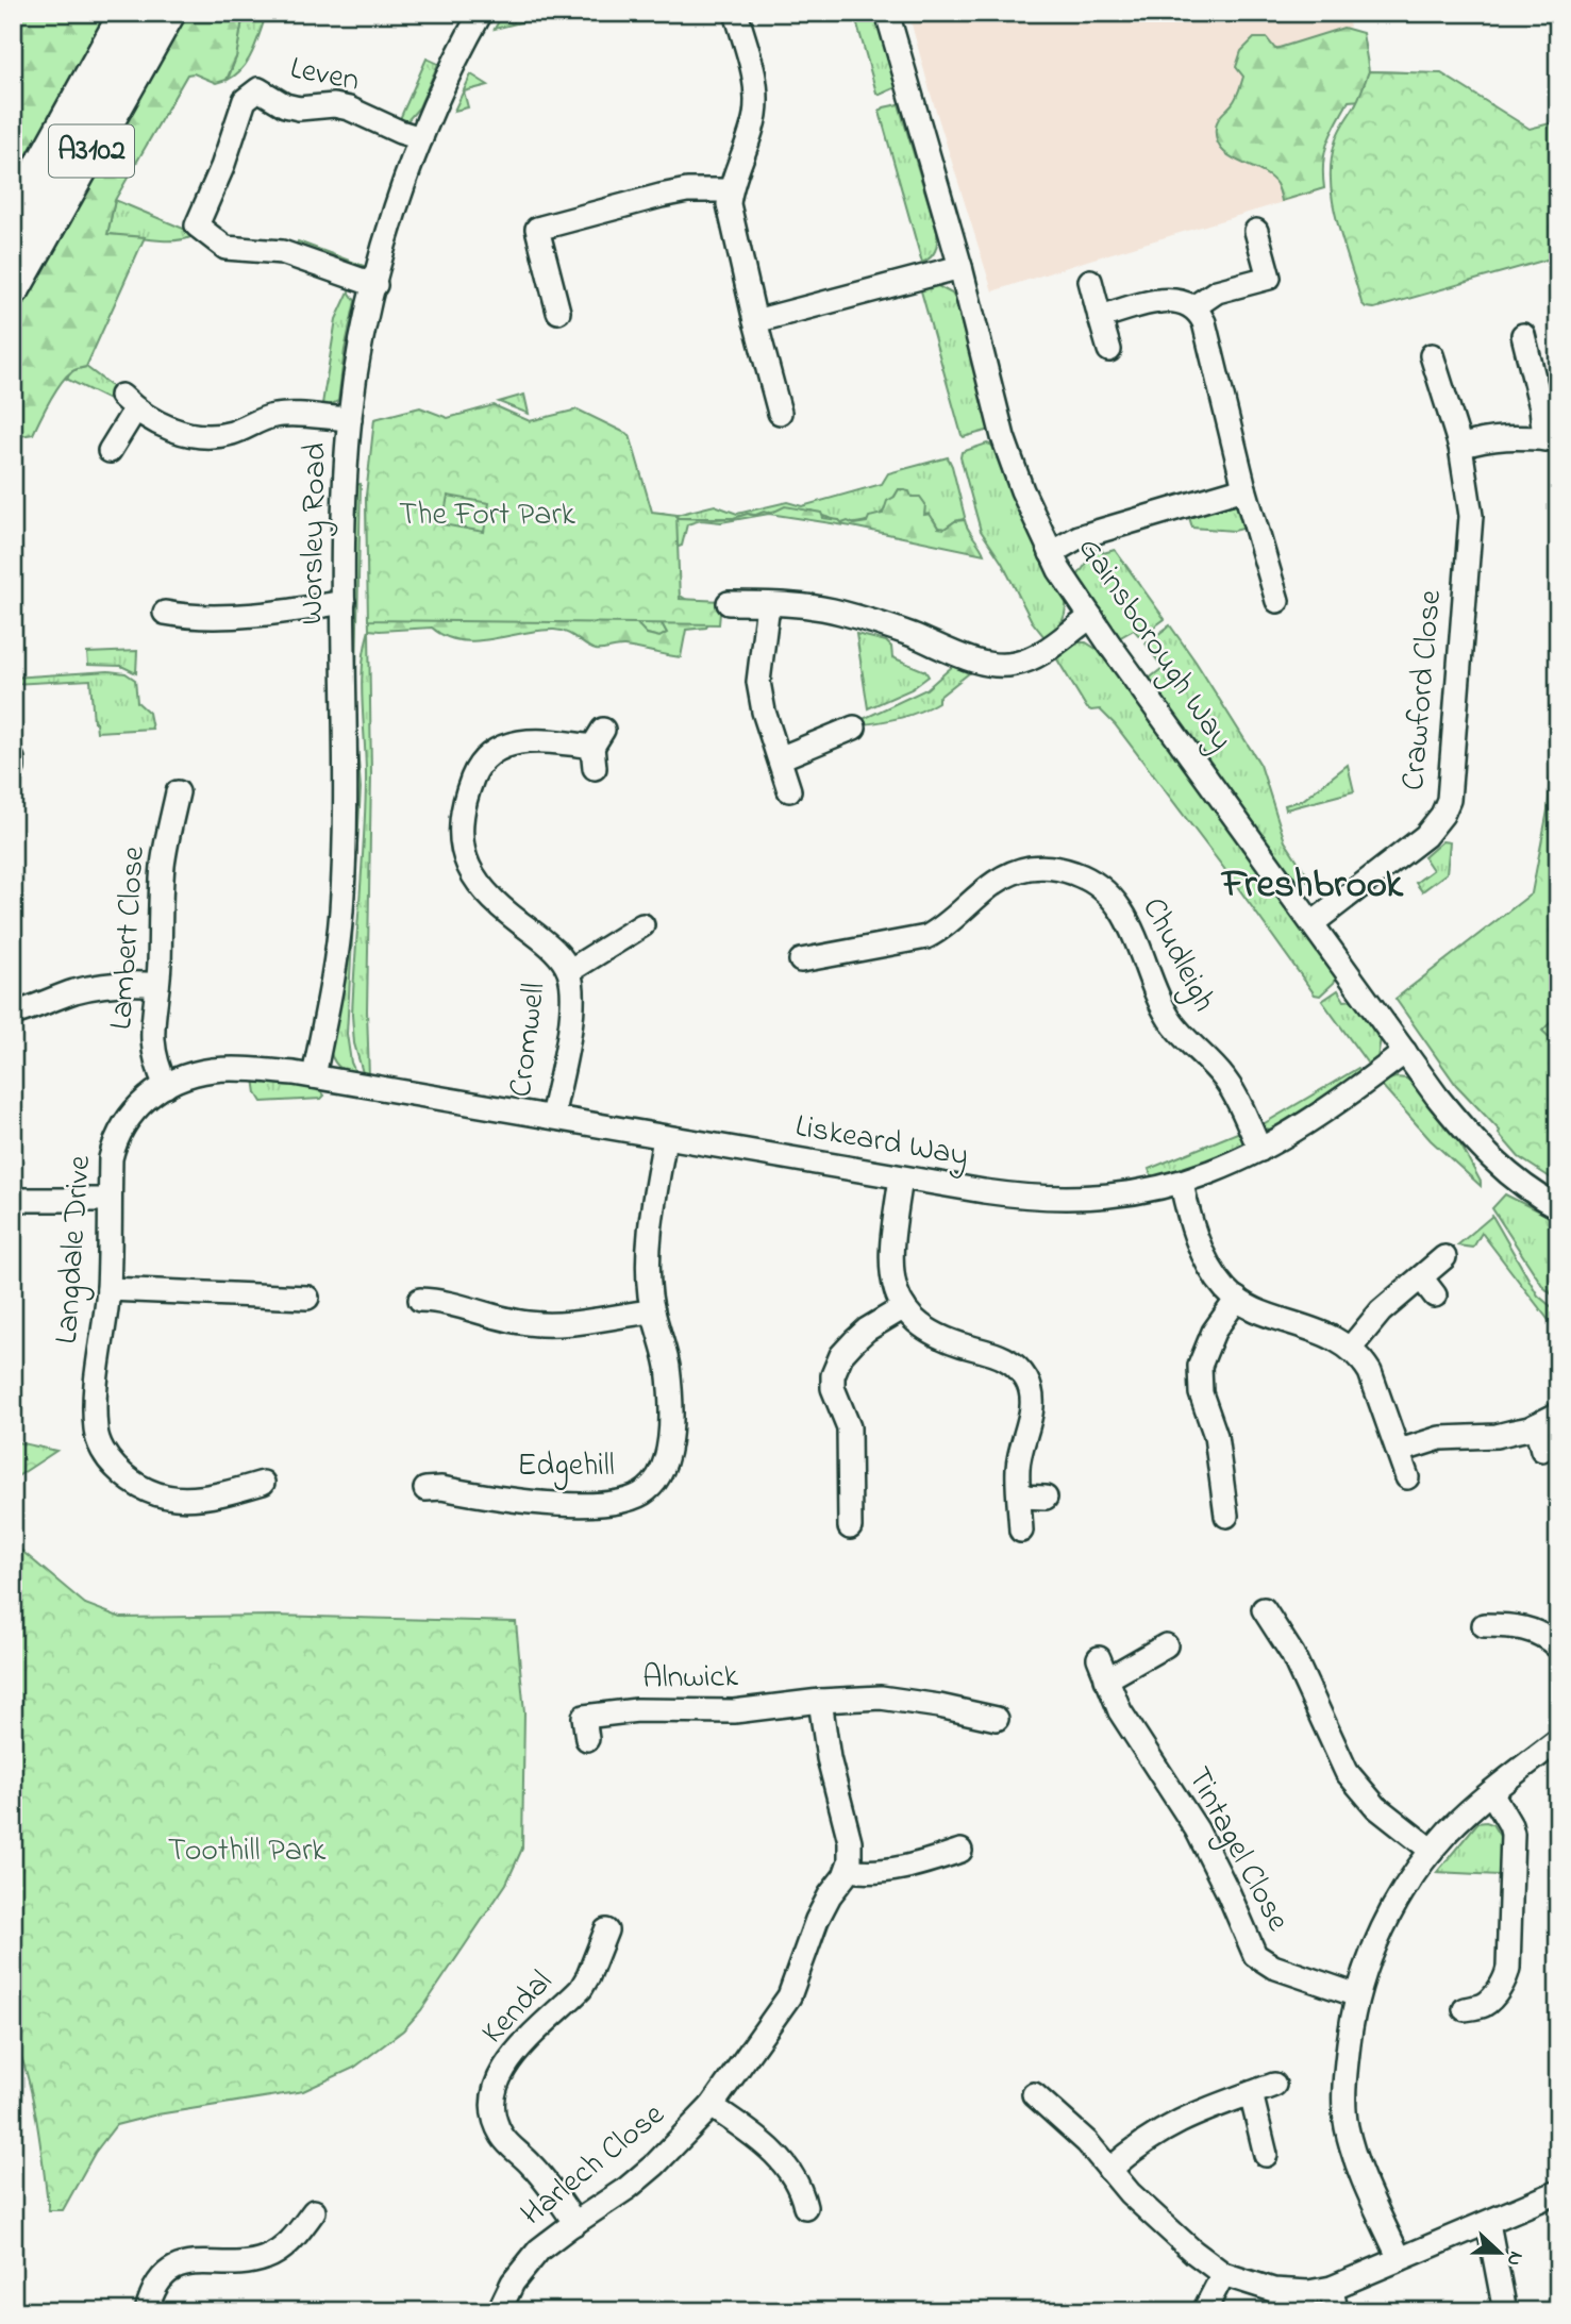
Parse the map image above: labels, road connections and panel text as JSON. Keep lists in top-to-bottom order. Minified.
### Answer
{"streets":{"main road":["A3102"],"street":["Leven","Worsley Road","Gainsborough Way","Crawford Close","Lambert Close","Chudleigh","Cromwell","Liskeard Way","Langdale Drive","Edgehill","Alnwick","Tintagel Close","Kendal","Harlech Close"]},"crossings":[["Leven","Worsley Road"],["Worsley Road","Liskeard Way"],["Worsley Road","Langdale Drive"],["Gainsborough Way","Crawford Close"],["Gainsborough Way","Liskeard Way"],["Lambert Close","Langdale Drive"],["Chudleigh","Liskeard Way"],["Cromwell","Liskeard Way"],["Liskeard Way","Langdale Drive"],["Liskeard Way","Edgehill"],["Kendal","Harlech Close"]],"districts":["Freshbrook"],"parks":["The Fort Park","Toothill Park"],"north":"right"}
